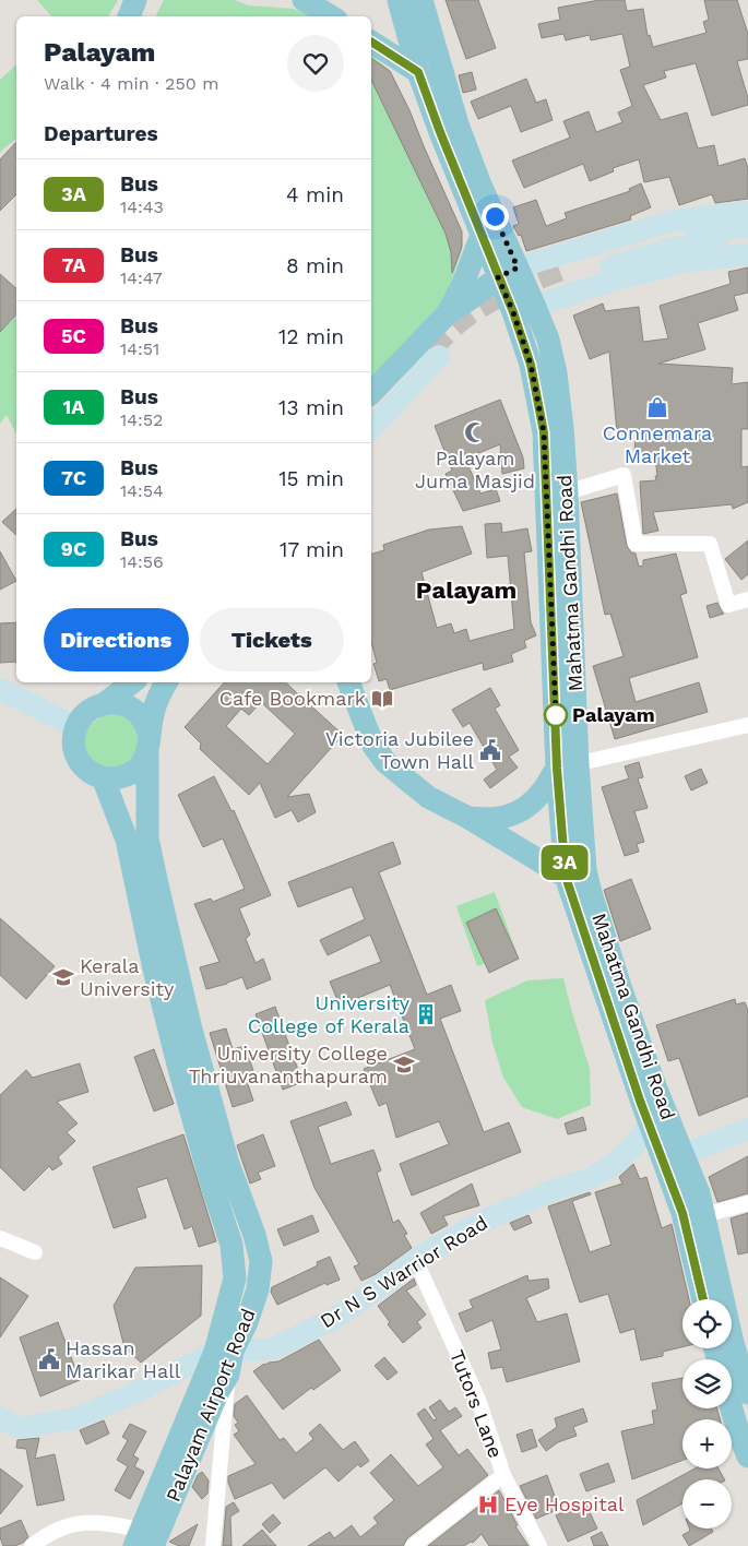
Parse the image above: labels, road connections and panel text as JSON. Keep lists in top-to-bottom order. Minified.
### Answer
{"streets":{"main road":["Mahatma Gandhi Road","Dr N S Warrior Road","Palayam Airport Road"],"street":["Tutors Lane"]},"crossings":[["Mahatma Gandhi Road","Dr N S Warrior Road"],["Dr N S Warrior Road","Tutors Lane"],["Dr N S Warrior Road","Palayam Airport Road"]],"districts":["Palayam"],"places":{"shop":["Connemara Market"],"mosque":["Palayam Juma Masjid"],"library":["Cafe Bookmark"],"other":["Palayam"],"public building":["Victoria Jubilee Town Hall","Hassan Marikar Hall"],"school or university":["Kerala University","University College Thriuvananthapuram"],"building":["University College of Kerala"],"hospital":["Eye Hospital"]},"lines":["bus line 3A"],"page":{"on_map":"3A","heading":[["Palayam","Walk · 4 min · 250 m"],"Departures"],"list":[{"mark":"3A","name":"Bus","note":"14:43","value":"4 min"},{"mark":"7A","name":"Bus","note":"14:47","value":"8 min"},{"mark":"5C","name":"Bus","note":"14:51","value":"12 min"},{"mark":"1A","name":"Bus","note":"14:52","value":"13 min"},{"mark":"7C","name":"Bus","note":"14:54","value":"15 min"},{"mark":"9C","name":"Bus","note":"14:56","value":"17 min"}],"buttons":["Directions","Tickets"],"map_buttons":["+","−"]}}
